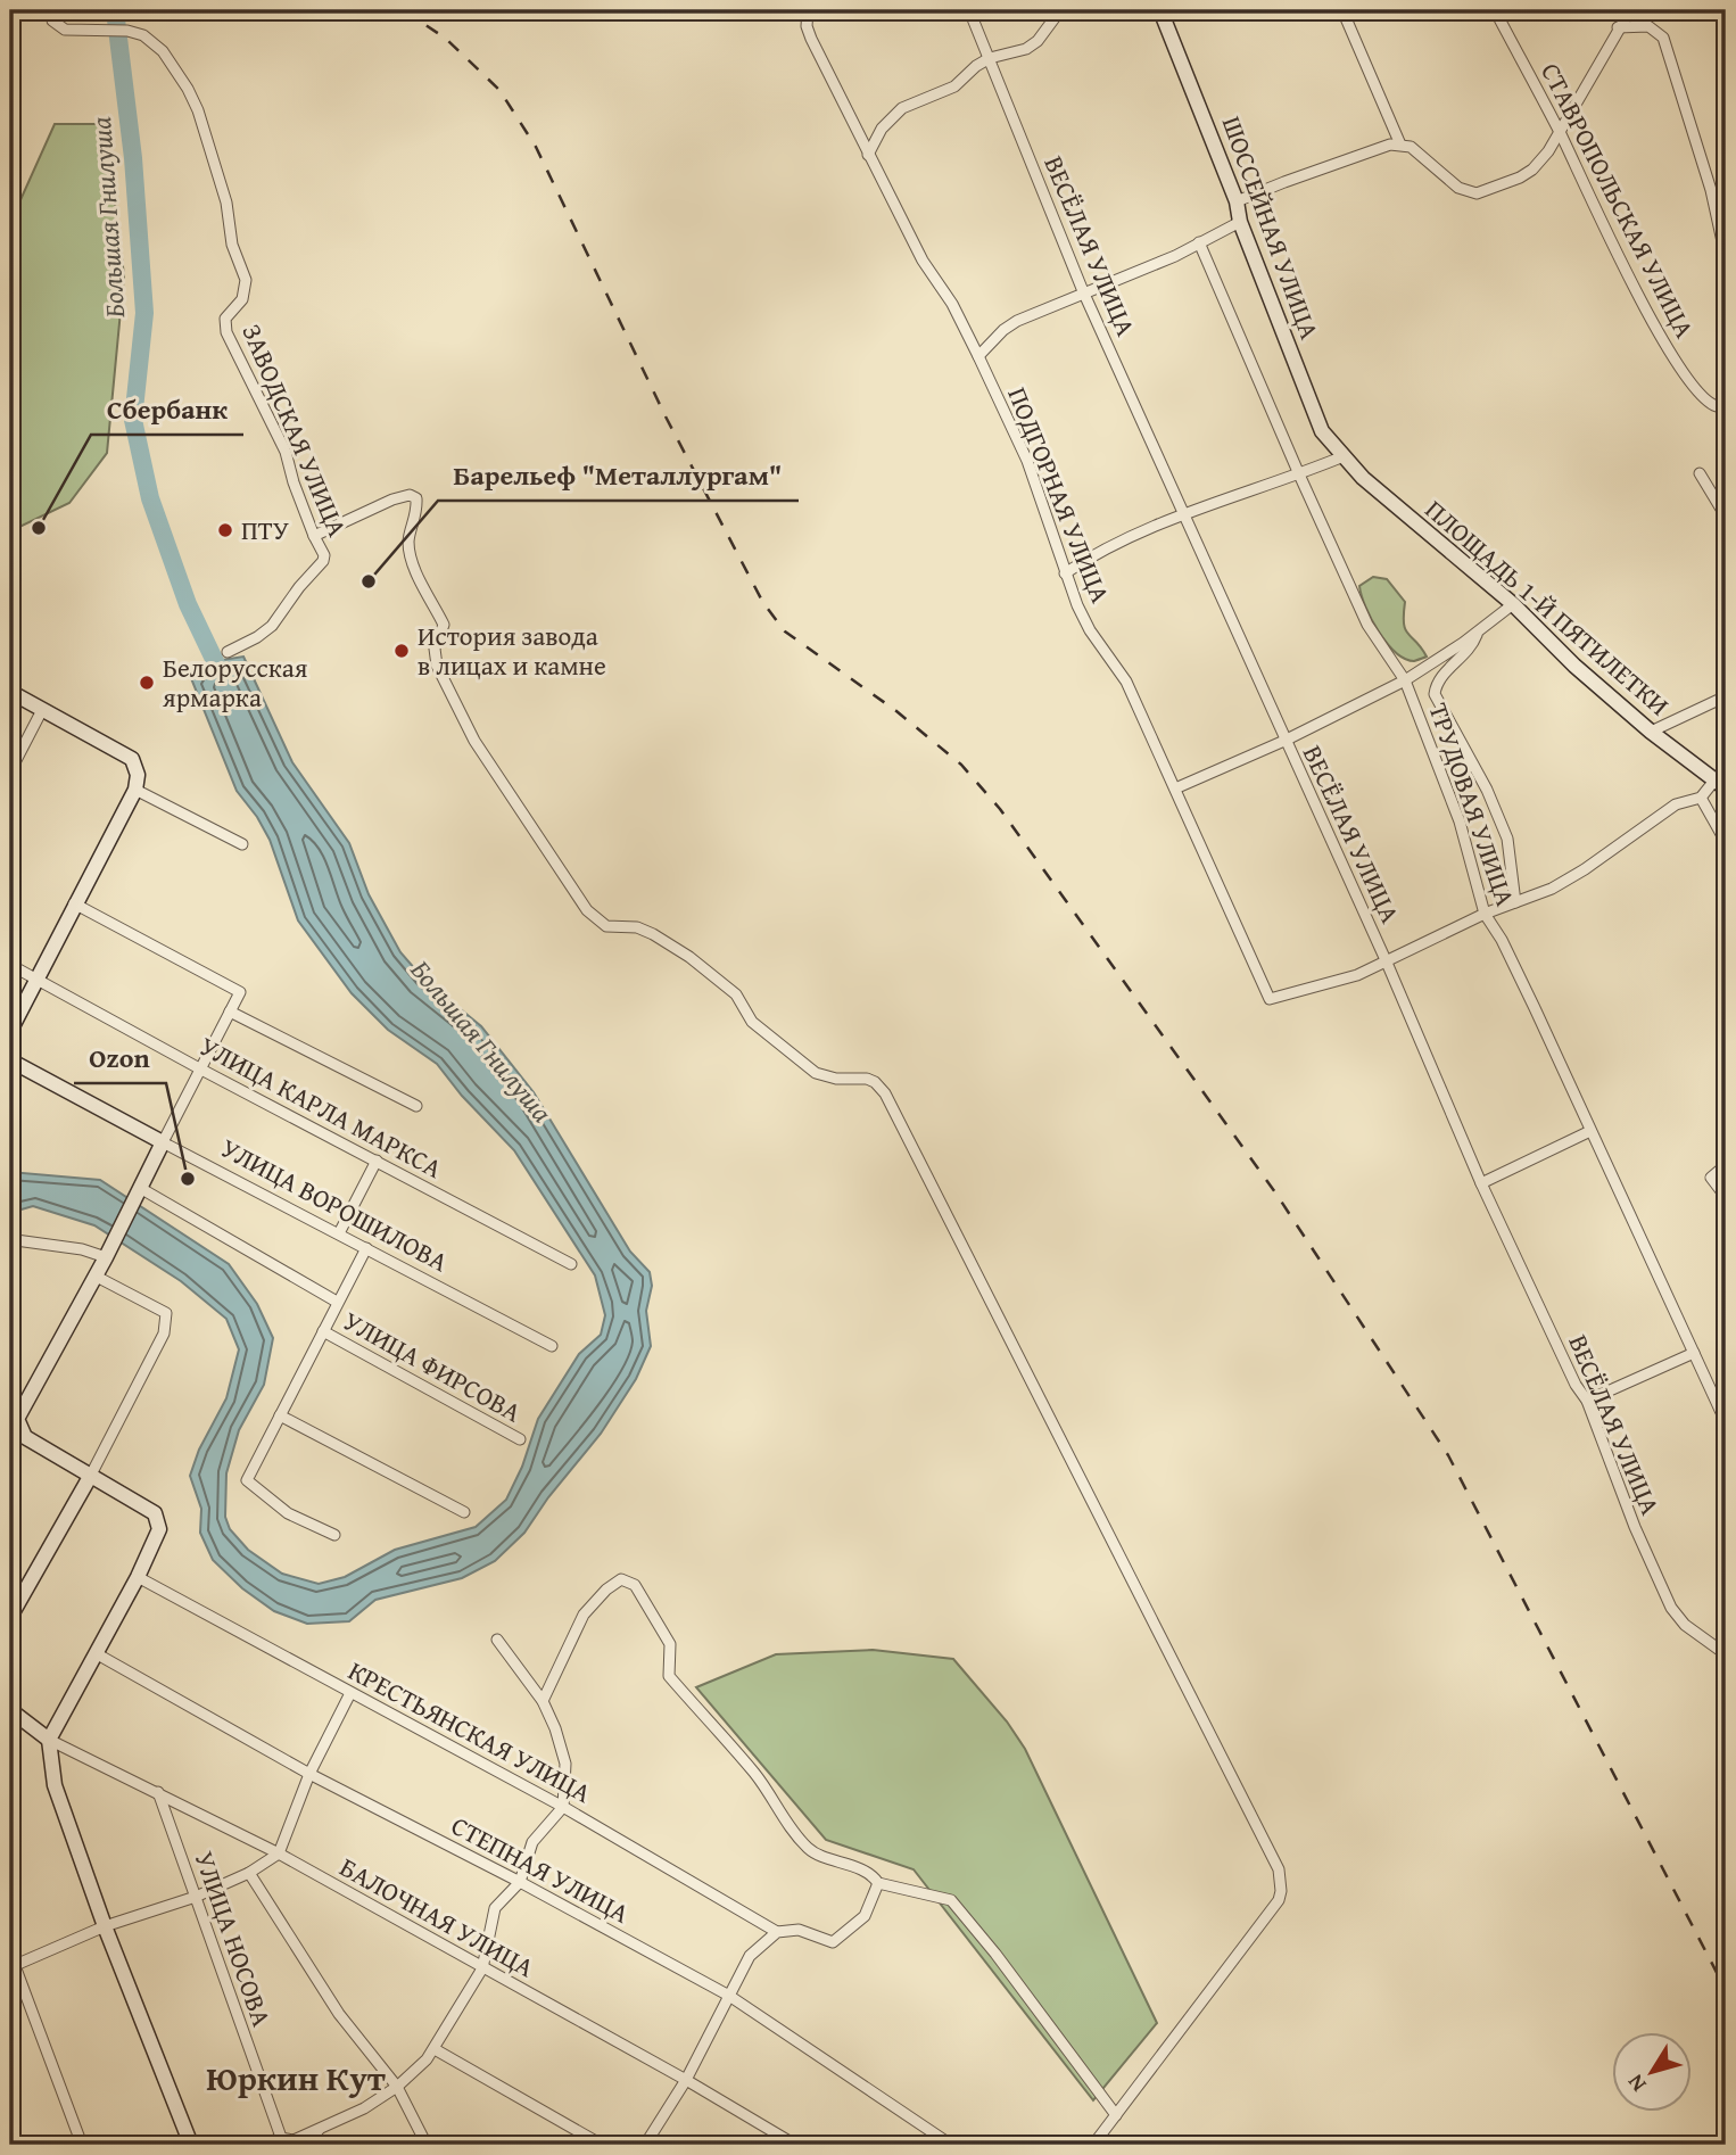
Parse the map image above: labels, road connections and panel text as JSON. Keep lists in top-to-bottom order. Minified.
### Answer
{"streets":{"main road":["ШОССЕЙНАЯ УЛИЦА","ПЛОЩАДЬ 1-Й ПЯТИЛЕТКИ","УЛИЦА ВОРОШИЛОВА"],"street":["СТАВРОПОЛЬСКАЯ УЛИЦА","ВЕСЁЛАЯ УЛИЦА","ЗАВОДСКАЯ УЛИЦА","ПОДГОРНАЯ УЛИЦА","ТРУДОВАЯ УЛИЦА","УЛИЦА КАРЛА МАРКСА","УЛИЦА ФИРСОВА","КРЕСТЬЯНСКАЯ УЛИЦА","СТЕПНАЯ УЛИЦА","БАЛОЧНАЯ УЛИЦА","УЛИЦА НОСОВА"]},"crossings":[["ШОССЕЙНАЯ УЛИЦА","ПЛОЩАДЬ 1-Й ПЯТИЛЕТКИ"],["ВЕСЁЛАЯ УЛИЦА","ПОДГОРНАЯ УЛИЦА"],["БАЛОЧНАЯ УЛИЦА","УЛИЦА НОСОВА"]],"districts":["Юркин Кут"],"water":["Большая Гнилуша"],"places":["Сбербанк","ПТУ","Барельеф \"Металлургам\"","История завода в лицах и камне","Белорусская ярмарка","Ozon"],"north":"bottom left"}
